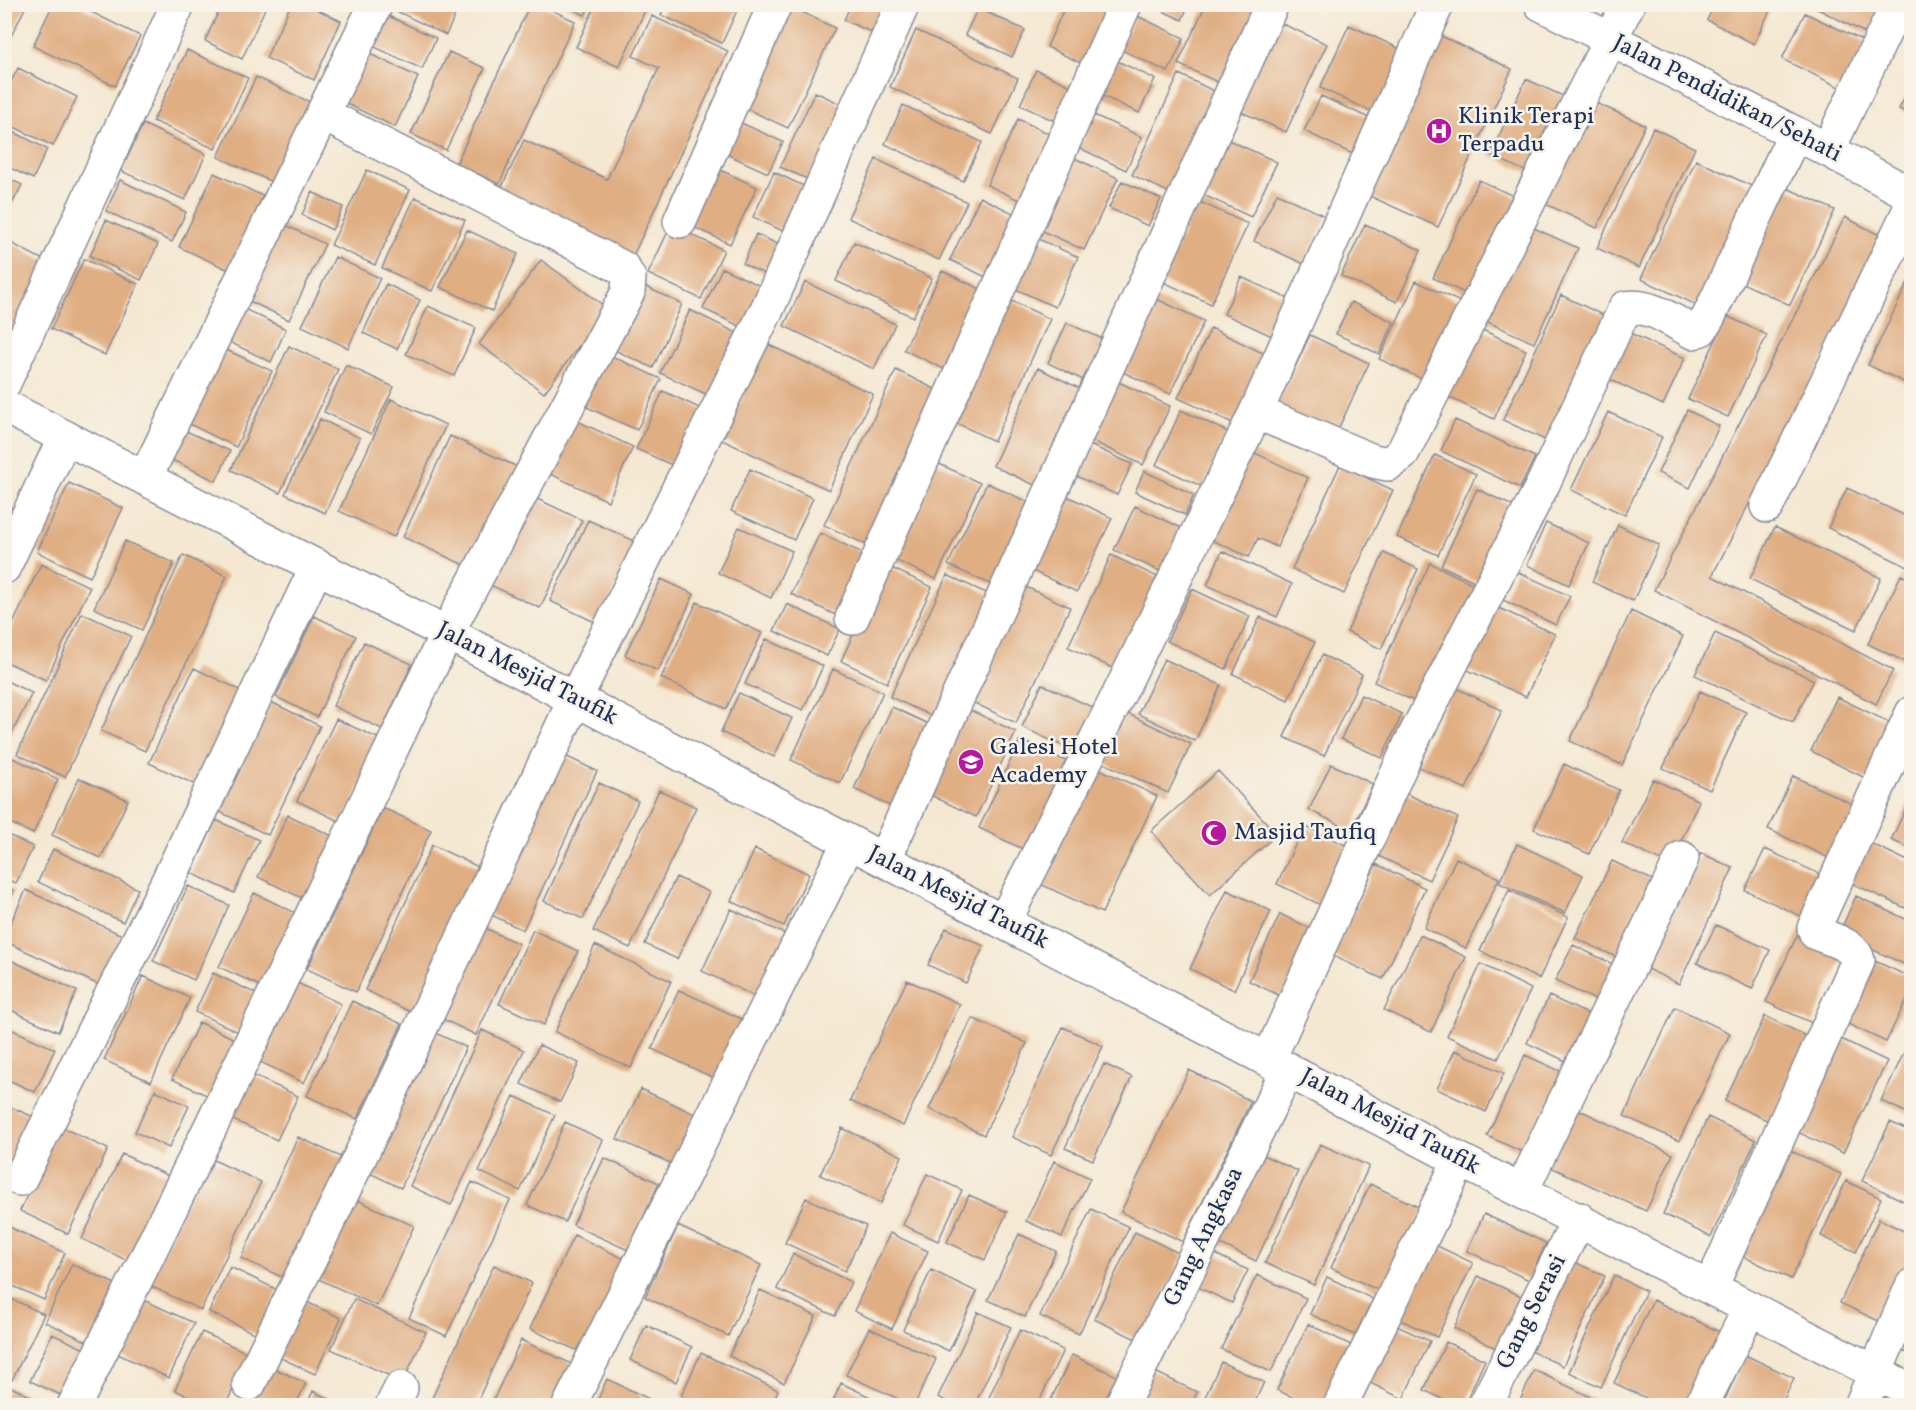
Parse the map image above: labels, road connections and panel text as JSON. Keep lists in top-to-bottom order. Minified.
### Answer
{"streets":{"street":["Jalan Pendidikan/Sehati","Jalan Mesjid Taufik","Gang Angkasa","Gang Serasi"]},"crossings":[["Jalan Pendidikan/Sehati","Gang Angkasa"],["Jalan Mesjid Taufik","Gang Angkasa"],["Jalan Mesjid Taufik","Gang Serasi"]],"places":{"hospital":["Klinik Terapi Terpadu"],"school or university":["Galesi Hotel Academy"],"mosque":["Masjid Taufiq"]}}
